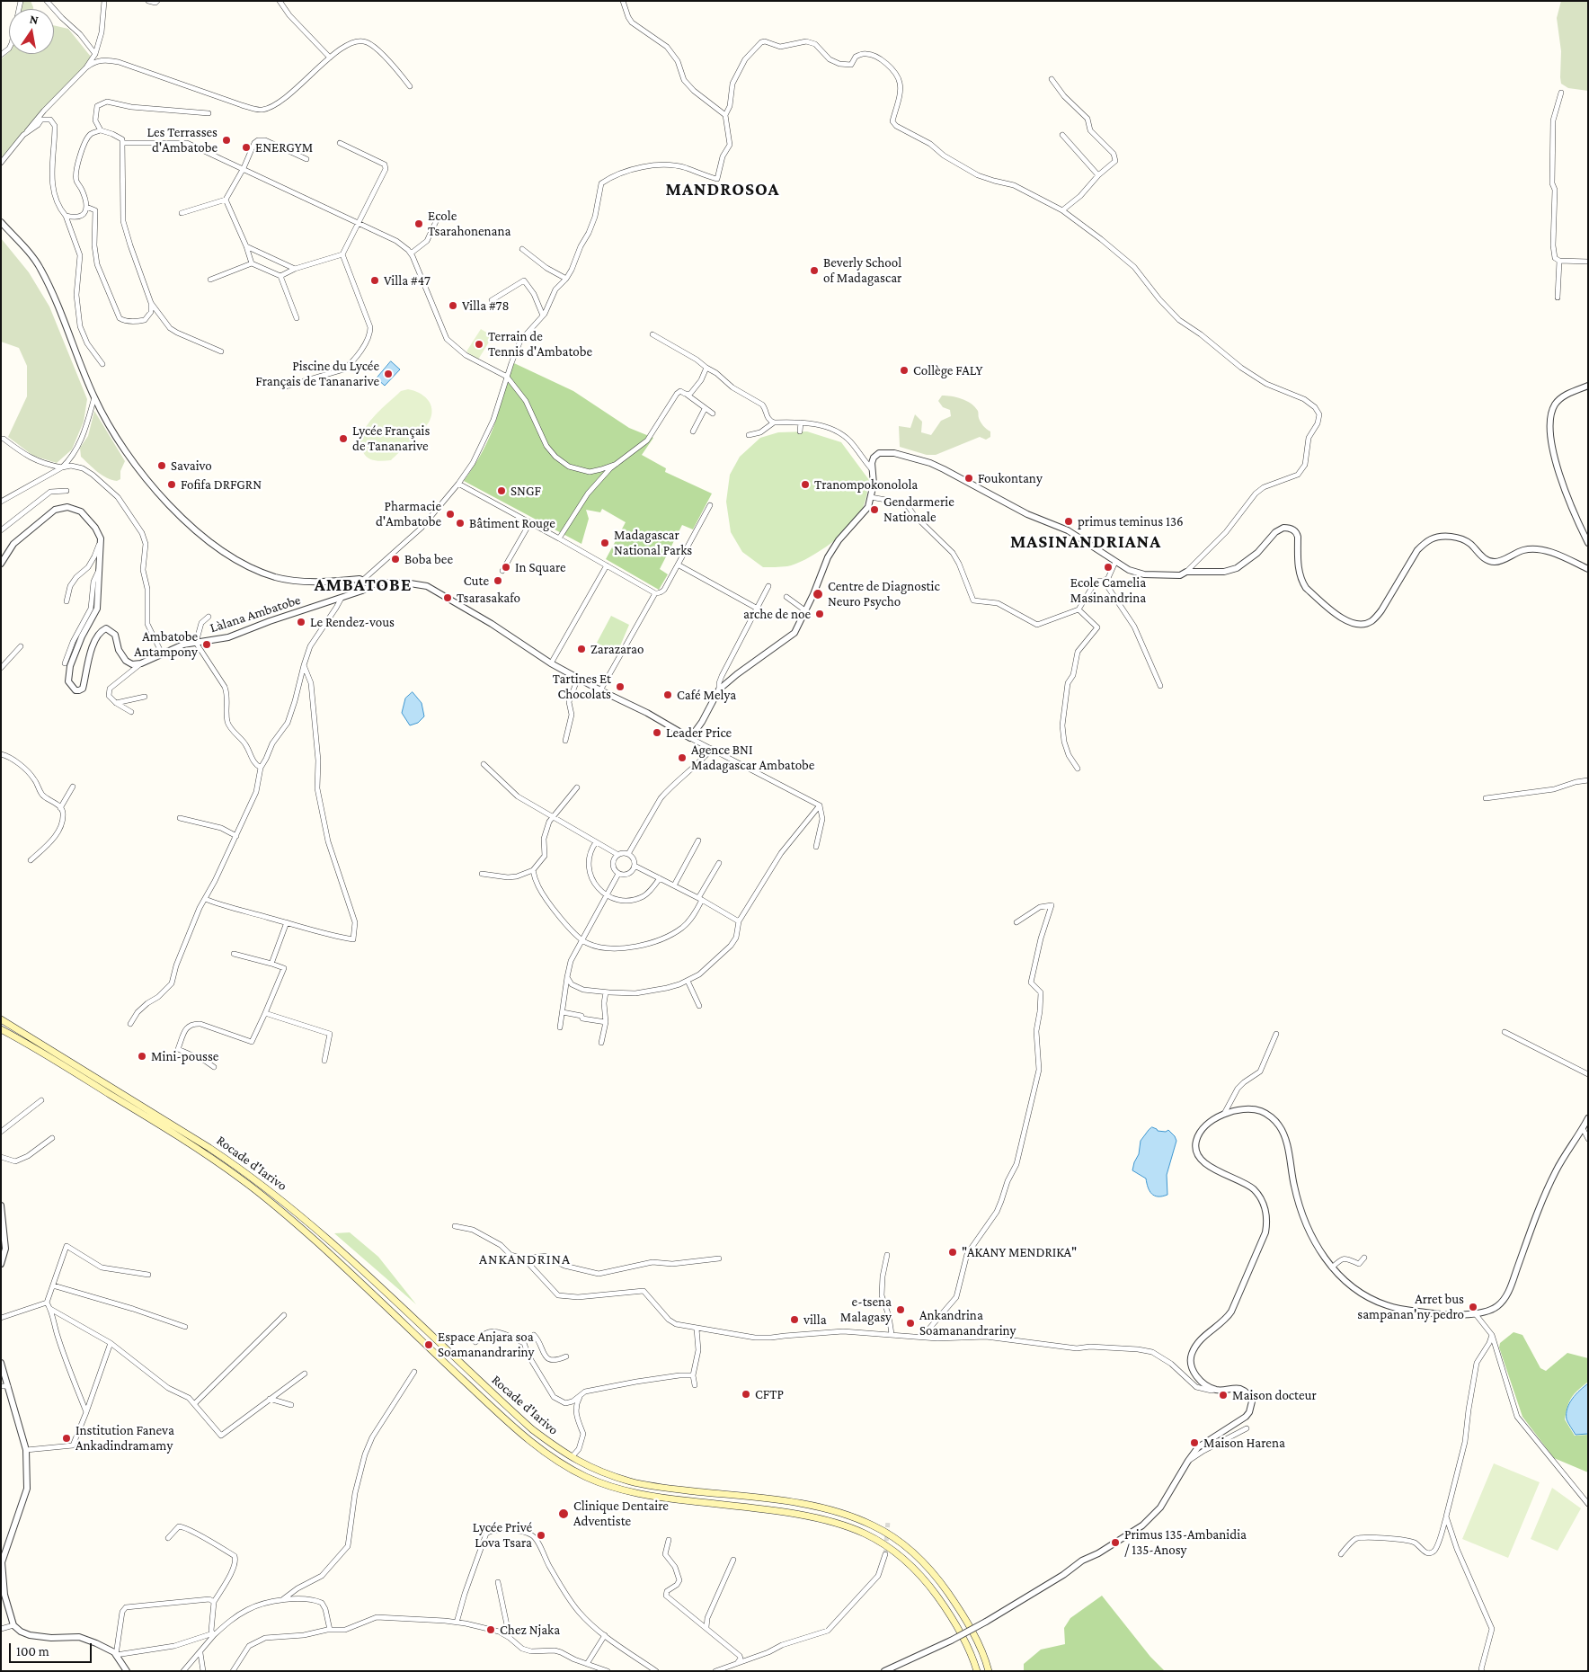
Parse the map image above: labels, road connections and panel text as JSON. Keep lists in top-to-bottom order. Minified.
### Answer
{"streets":{"main road":["Rocade d'Iarivo"],"street":["Làlana Ambatobe"]},"districts":["MANDROSOA","MASINANDRIANA","AMBATOBE","ANKANDRINA"],"places":["Les Terrasses d'Ambatobe","ENERGYM","Ecole Tsarahonenana","Beverly School of Madagascar","Villa #47","Villa #78","Terrain de Tennis d'Ambatobe","Collège FALY","Piscine du Lycée Français de Tananarive","Lycée Français de Tananarive","Savaivo","Foukontany","Fofifa DRFGRN","Tranompokonolola","SNGF","Gendarmerie Nationale","Pharmacie d'Ambatobe","primus teminus 136","Bâtiment Rouge","Madagascar National Parks","Boba bee","In Square","Ecole Camelia Masinandrina","Cute","Centre de Diagnostic Neuro Psycho","Tsarasakafo","arche de noe","Le Rendez-vous","Ambatobe Antampony","Zarazarao","Tartines Et Chocolats","Café Melya","Leader Price","Agence BNI Madagascar Ambatobe","Mini-pousse","\"AKANY MENDRIKA\"","Arret bus sampanan'ny pedro","e-tsena Malagasy","villa","Ankandrina Soamanandrariny","Espace Anjara soa Soamanandrariny","CFTP","Maison docteur","Institution Faneva Ankadindramamy","Maison Harena","Clinique Dentaire Adventiste","Lycée Privé Lova Tsara","Primus 135-Ambanidia / 135-Anosy","Chez Njaka"],"scale_bar":"100 m","north":"top"}
